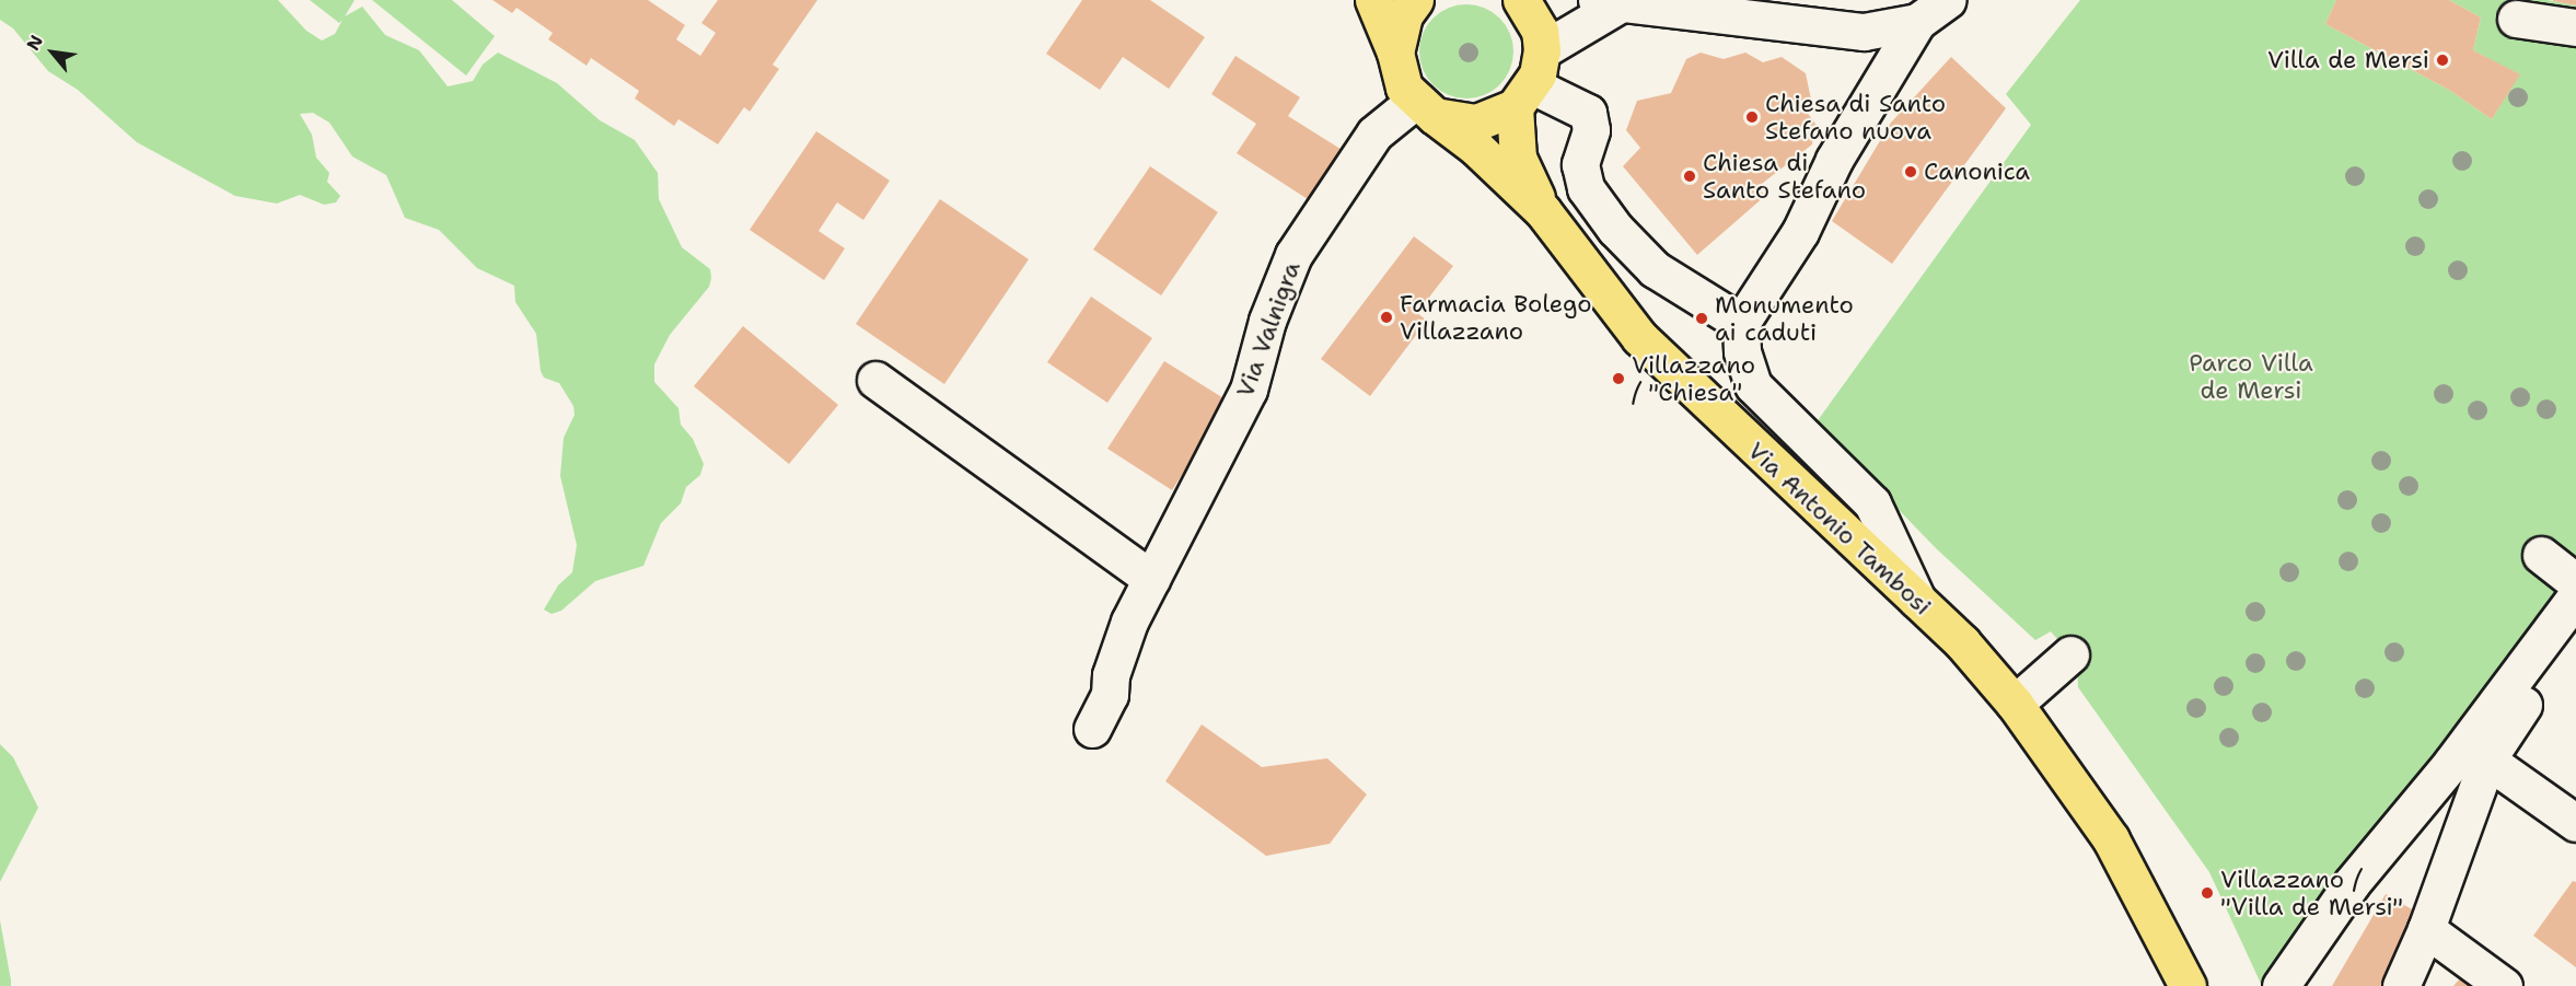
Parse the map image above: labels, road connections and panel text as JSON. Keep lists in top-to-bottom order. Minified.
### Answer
{"streets":{"main road":["Via Antonio Tambosi"],"street":["Via Valnigra"]},"crossings":[["Via Valnigra","Via Antonio Tambosi"]],"parks":["Parco Villa de Mersi"],"places":["Villa de Mersi","Chiesa di Santo Stefano nuova","Canonica","Chiesa di Santo Stefano","Farmacia Bolego Villazzano","Monumento ai caduti","Villazzano / \"Chiesa\"","Villazzano / \"Villa de Mersi\""],"north":"top left"}
